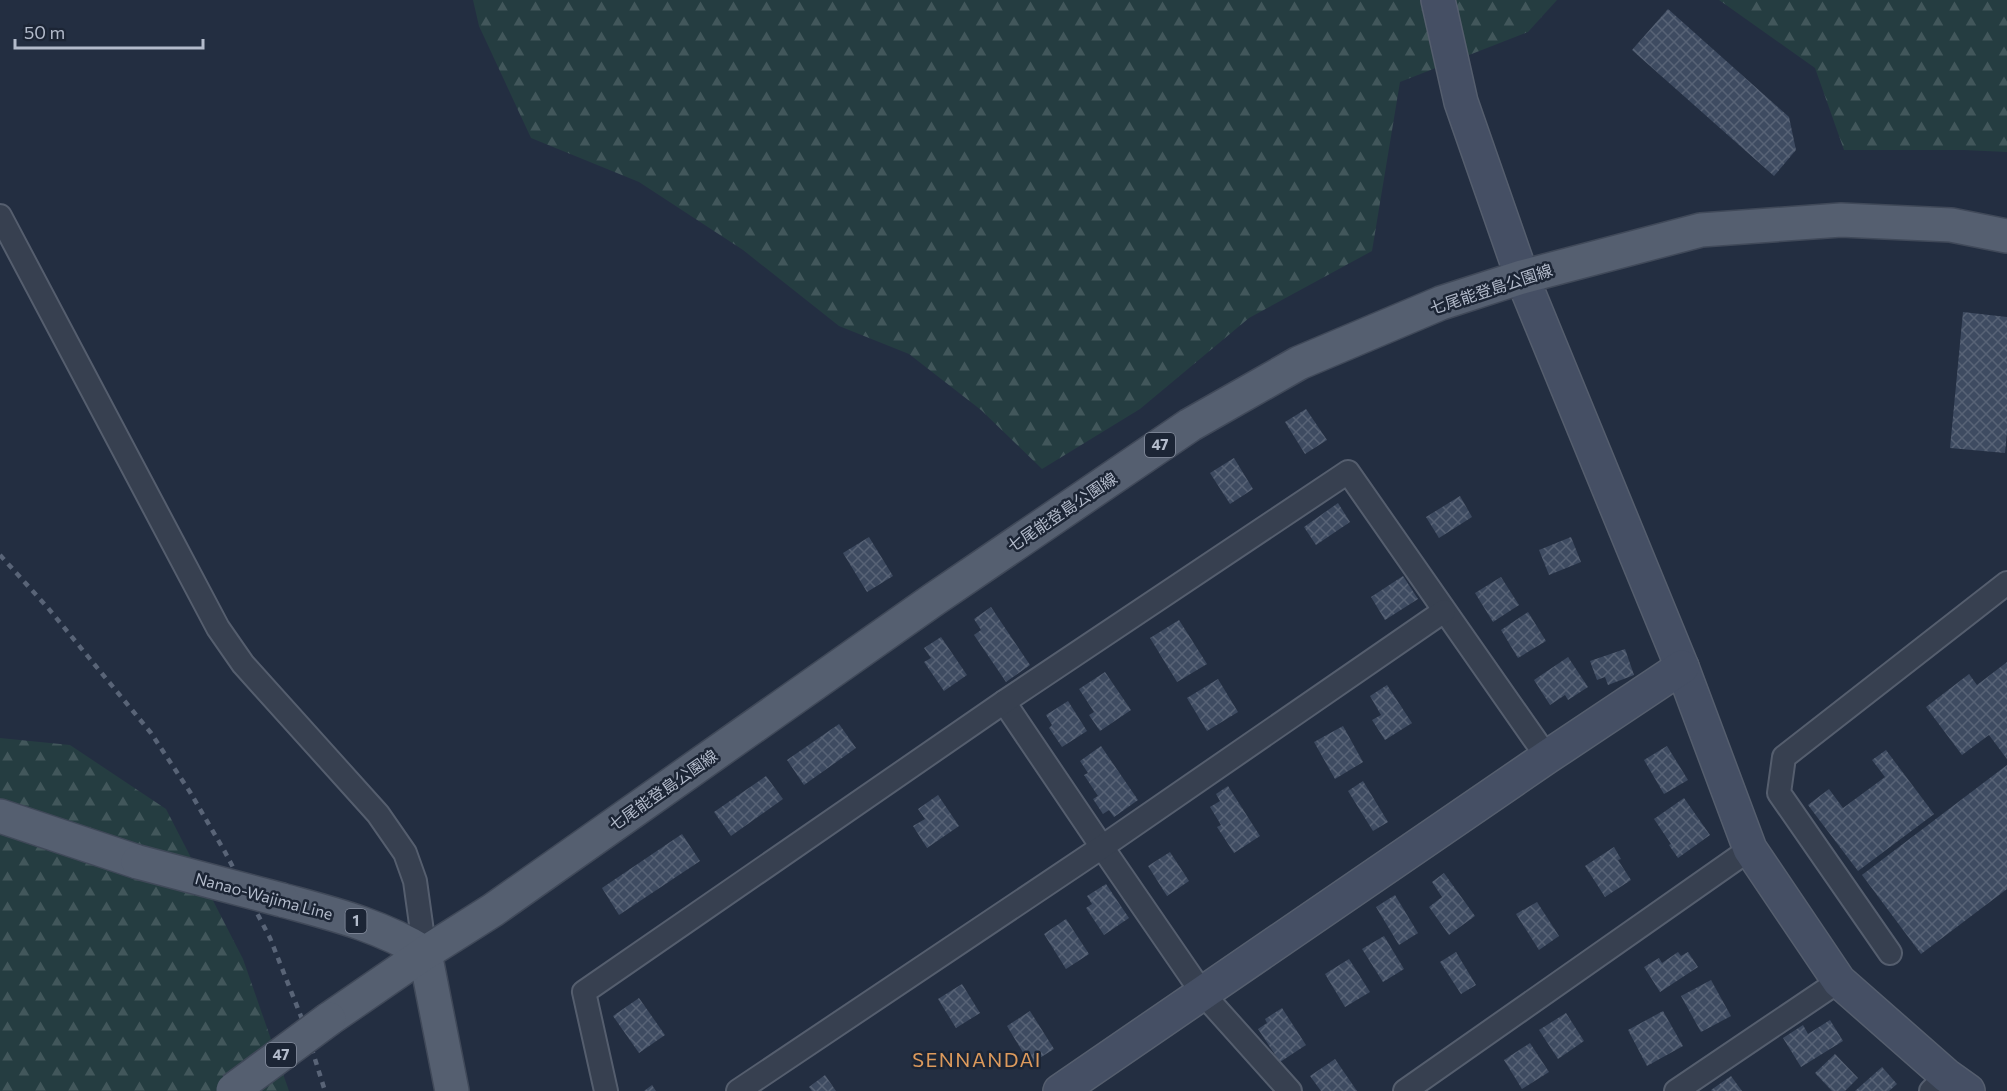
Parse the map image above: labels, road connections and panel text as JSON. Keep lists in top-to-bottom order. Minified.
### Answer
{"streets":{"main road":["七尾能登島公園線","47","Nanao-Wajima Line","1"]},"crossings":[["七尾能登島公園線","Nanao-Wajima Line"]],"districts":["SENNANDAI"],"scale_bar":"50 m"}
